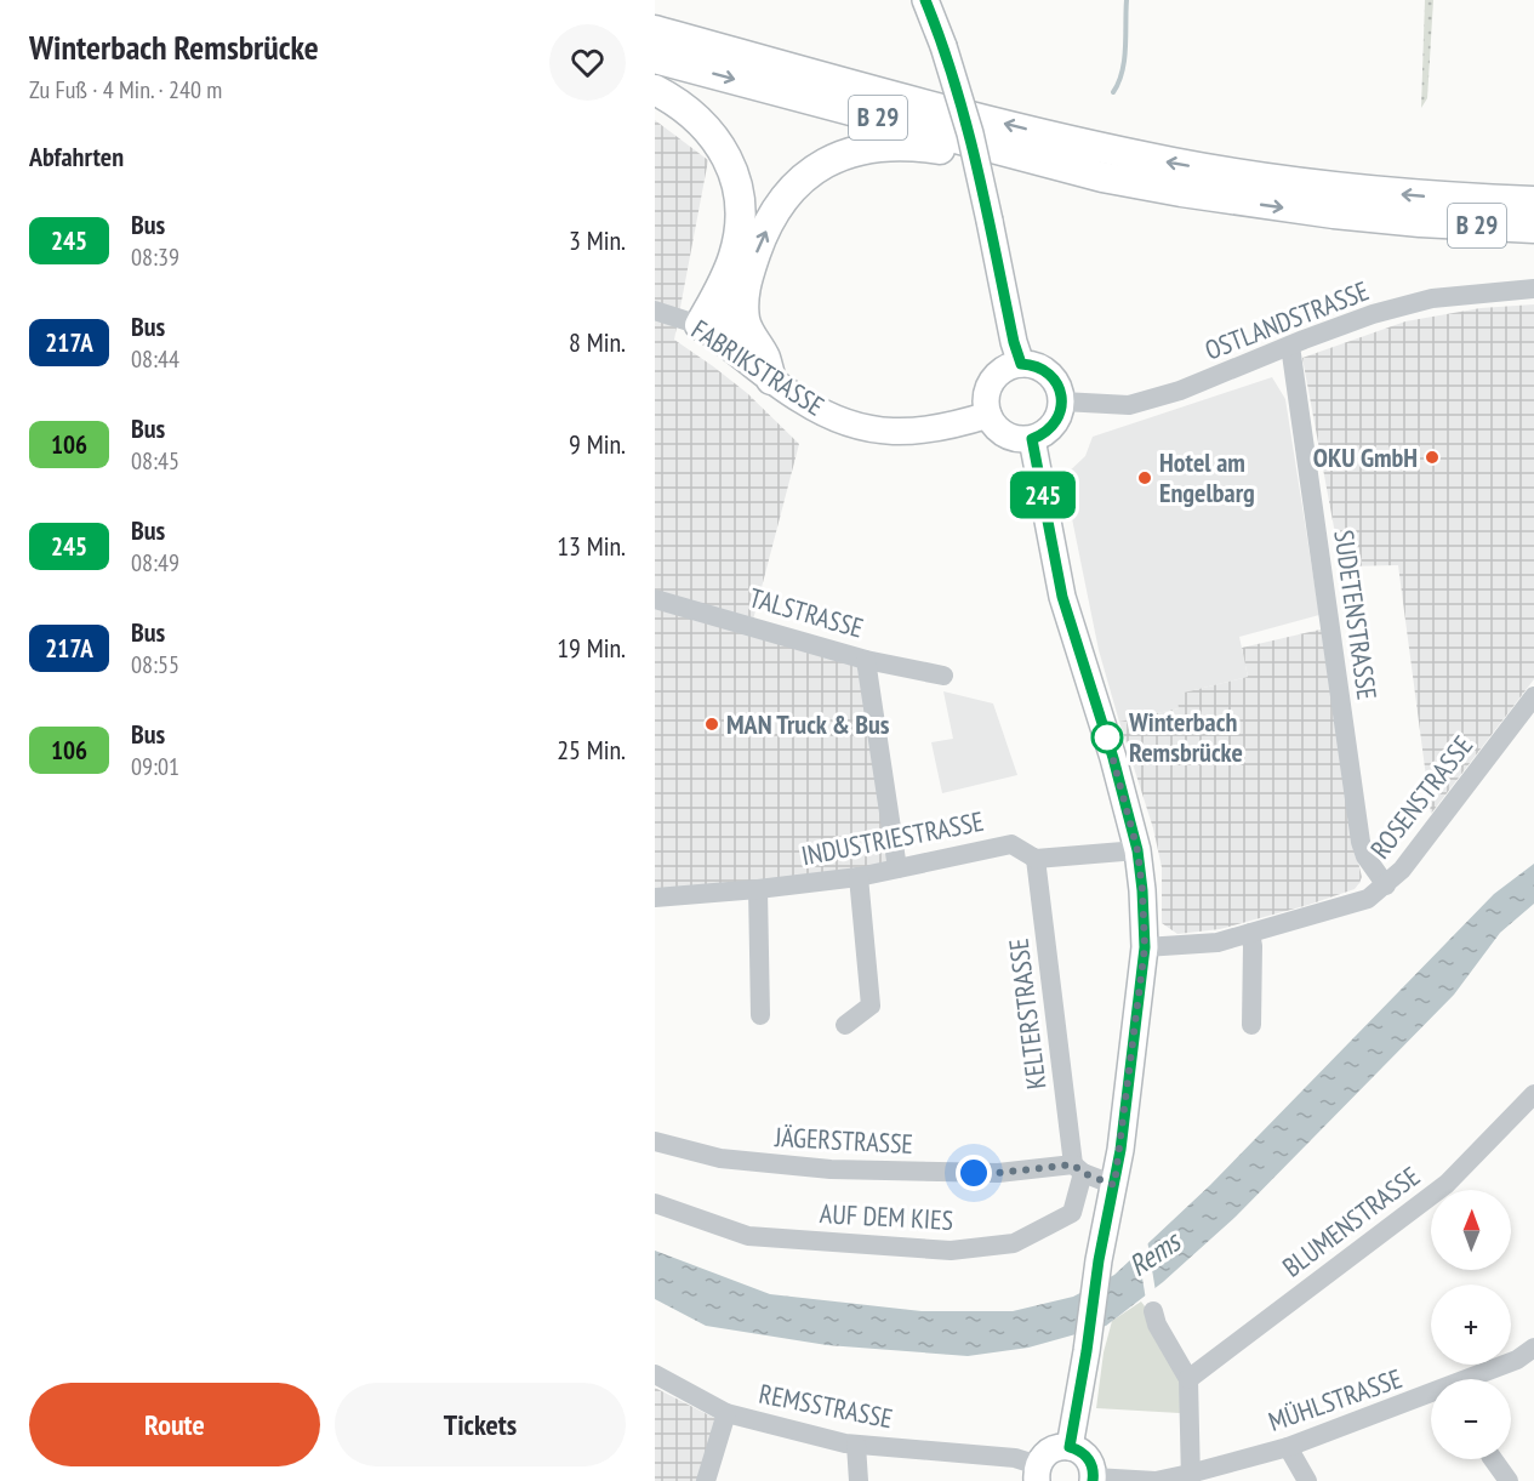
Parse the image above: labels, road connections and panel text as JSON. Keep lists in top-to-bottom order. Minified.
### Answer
{"streets":{"highway":["B 29"],"main road":["FABRIKSTRASSE"],"street":["OSTLANDSTRASSE","TALSTRASSE","SUDETENSTRASSE","ROSENSTRASSE","INDUSTRIESTRASSE","KELTERSTRASSE","JÄGERSTRASSE","AUF DEM KIES","BLUMENSTRASSE","MÜHLSTRASSE","REMSSTRASSE"]},"crossings":[["OSTLANDSTRASSE","FABRIKSTRASSE"],["OSTLANDSTRASSE","SUDETENSTRASSE"],["SUDETENSTRASSE","ROSENSTRASSE"],["INDUSTRIESTRASSE","KELTERSTRASSE"],["KELTERSTRASSE","JÄGERSTRASSE"],["KELTERSTRASSE","AUF DEM KIES"],["JÄGERSTRASSE","AUF DEM KIES"]],"water":["Rems"],"places":["OKU GmbH","Hotel am Engelbarg","MAN Truck & Bus","Winterbach Remsbrücke"],"lines":["bus line 245"],"north":"top","page":{"heading":[["Winterbach Remsbrücke","Zu Fuß · 4 Min. · 240 m"],"Abfahrten"],"on_map":"245","list":[{"mark":"245","name":"Bus","note":"08:39","value":"3 Min."},{"mark":"217A","name":"Bus","note":"08:44","value":"8 Min."},{"mark":"106","name":"Bus","note":"08:45","value":"9 Min."},{"mark":"245","name":"Bus","note":"08:49","value":"13 Min."},{"mark":"217A","name":"Bus","note":"08:55","value":"19 Min."},{"mark":"106","name":"Bus","note":"09:01","value":"25 Min."}],"map_buttons":["+","−"],"buttons":["Route","Tickets"]}}
